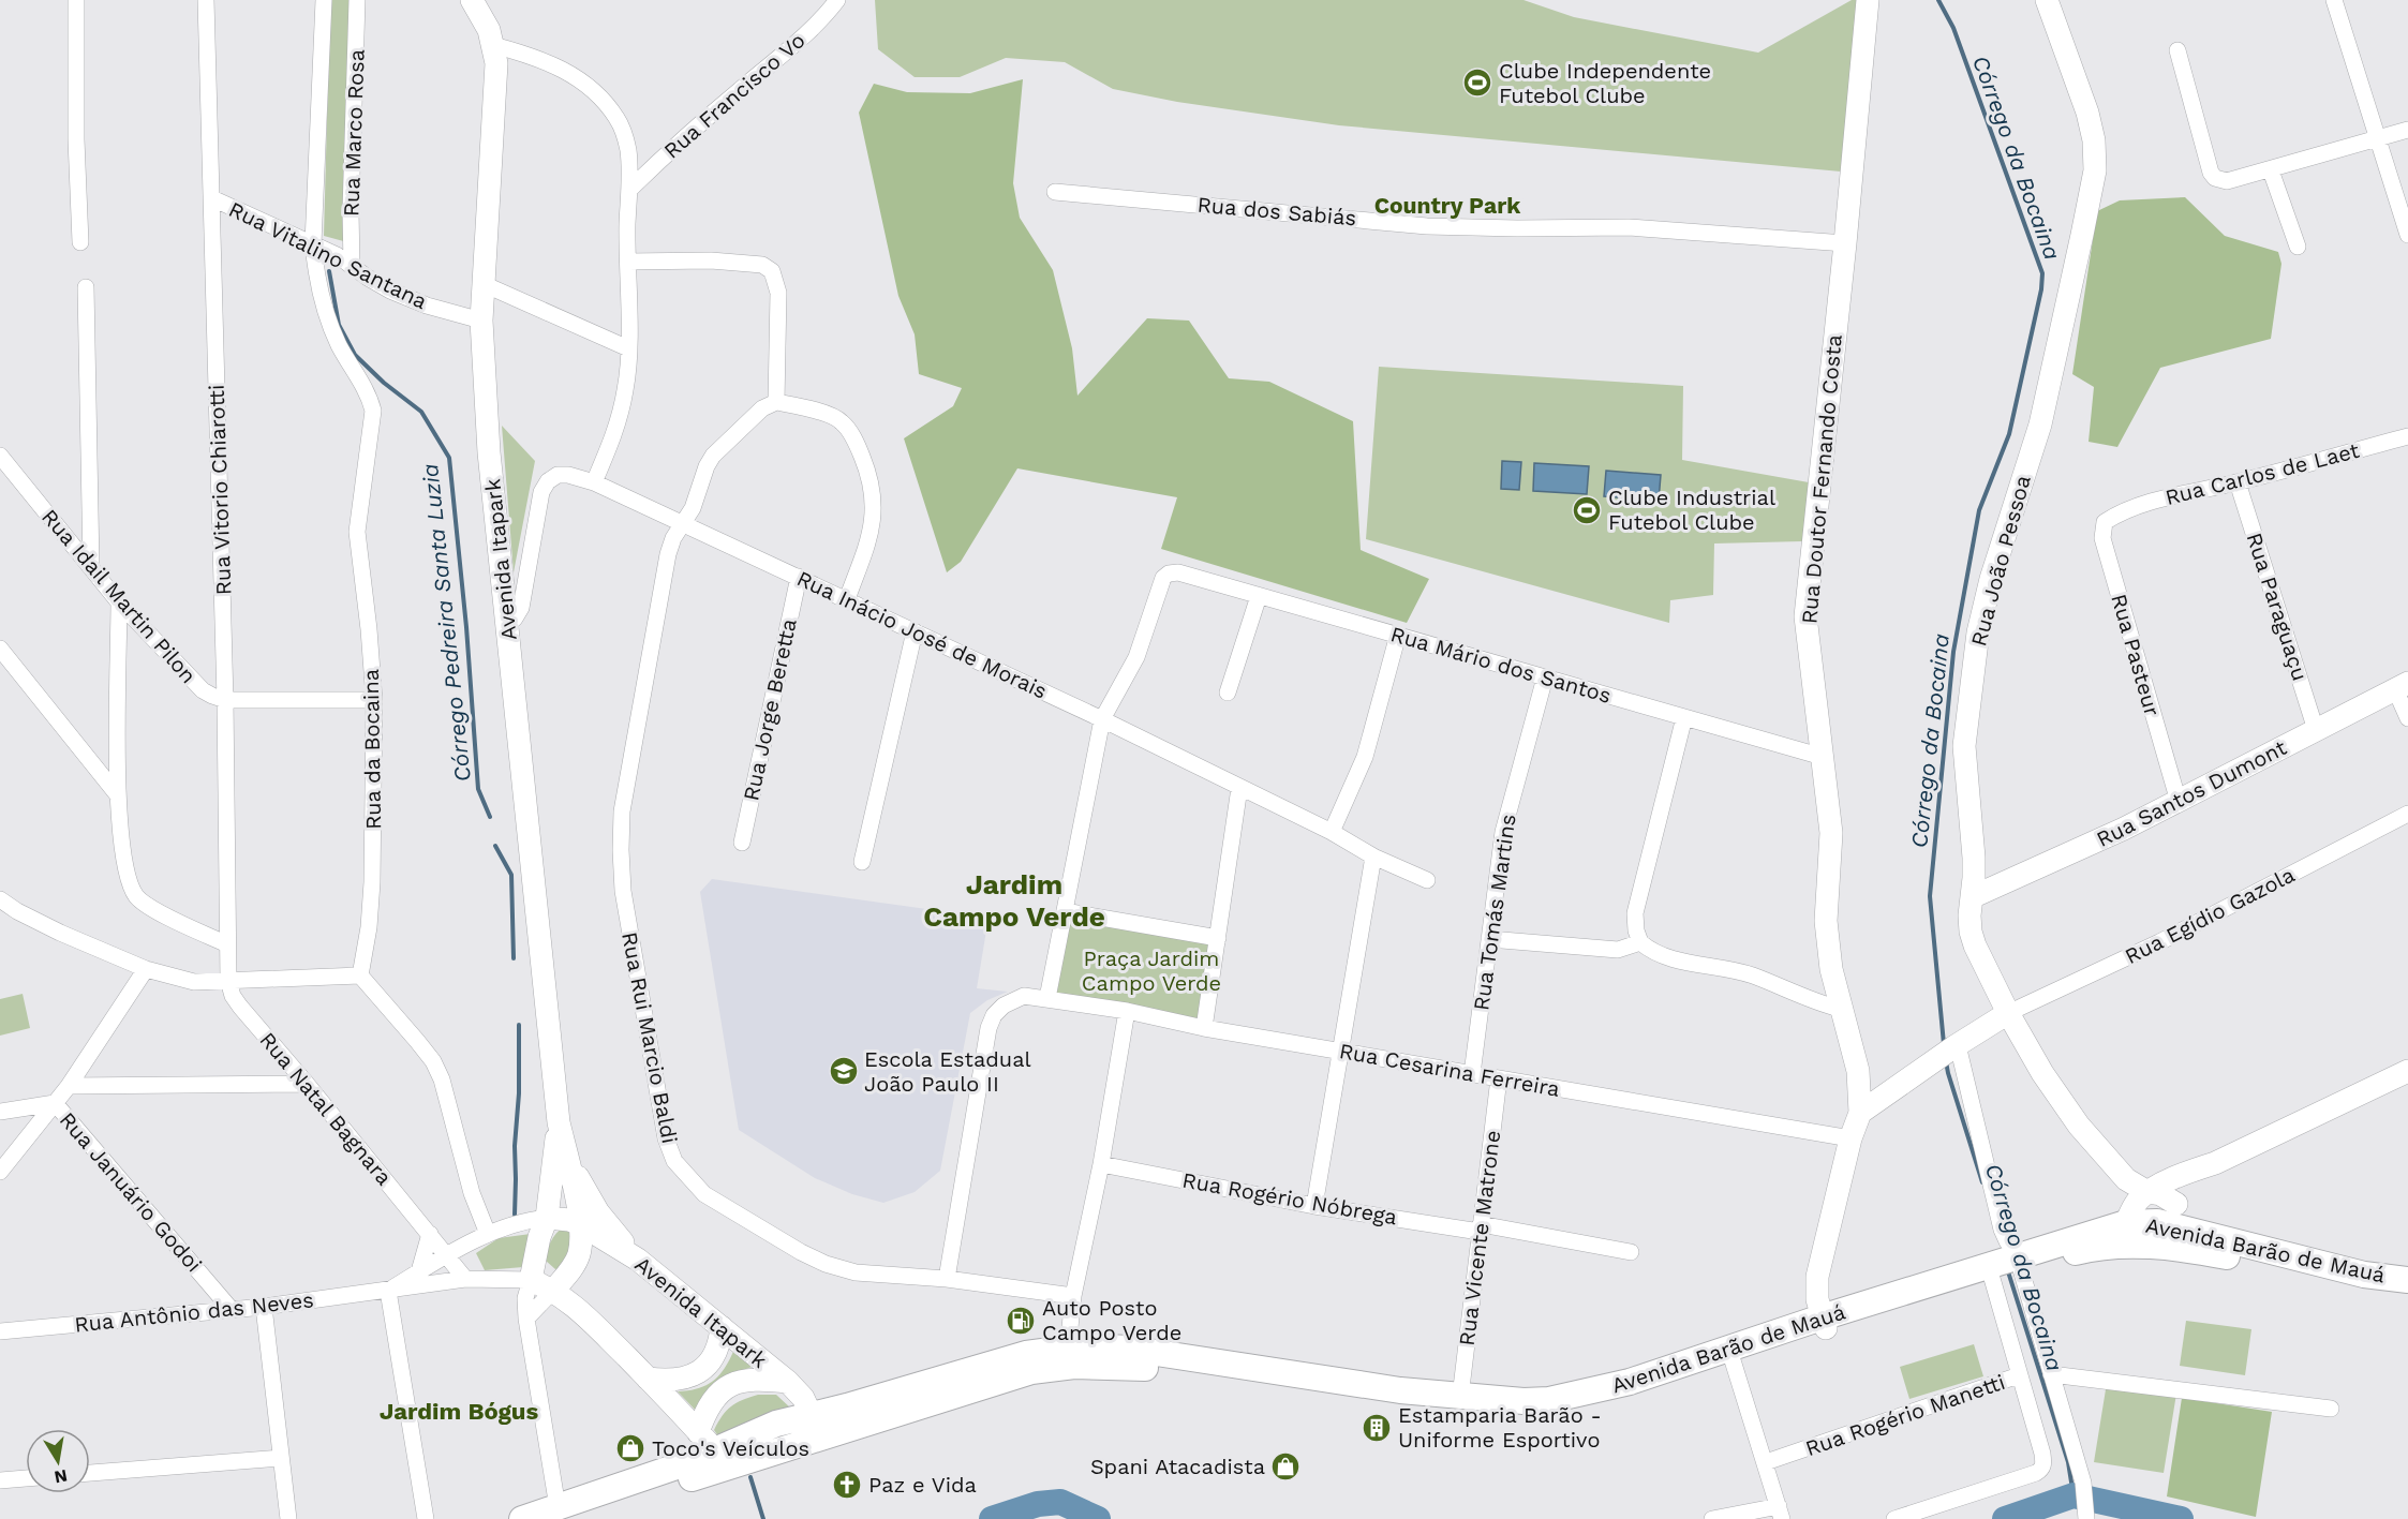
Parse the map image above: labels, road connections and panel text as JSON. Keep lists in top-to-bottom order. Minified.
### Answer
{"streets":{"main road":["Avenida Barão de Mauá"],"street":["Rua Francisco Vo","Rua Marco Rosa","Rua dos Sabiás","Rua Vitalino Santana","Rua Carlos de Laet","Rua Doutor Fernando Costa","Rua Vitorio Chiarotti","Avenida Itapark","Rua João Pessoa","Rua Idail Martin Pilon","Rua Paraguaçu","Rua Inácio José de Morais","Rua Pasteur","Rua Mário dos Santos","Rua Jorge Beretta","Rua da Bocaina","Rua Santos Dumont","Rua Tomás Martins","Rua Egídio Gazola","Rua Rui Marcio Baldi","Rua Cesarina Ferreira","Rua Natal Bagnara","Rua Januário Godoi","Rua Rogério Nóbrega","Rua Vicente Matrone","Rua Antônio das Neves","Rua Rogério Manetti"]},"crossings":[["Rua Marco Rosa","Rua Vitalino Santana"],["Rua Marco Rosa","Rua da Bocaina"],["Rua dos Sabiás","Rua Doutor Fernando Costa"],["Rua Vitalino Santana","Rua Vitorio Chiarotti"],["Rua Vitalino Santana","Avenida Itapark"],["Rua Vitalino Santana","Rua da Bocaina"],["Rua Carlos de Laet","Rua Paraguaçu"],["Rua Carlos de Laet","Rua Pasteur"],["Rua Doutor Fernando Costa","Rua Mário dos Santos"],["Rua Doutor Fernando Costa","Rua Cesarina Ferreira"],["Rua Doutor Fernando Costa","Avenida Barão de Mauá"],["Rua Vitorio Chiarotti","Rua Idail Martin Pilon"],["Rua Vitorio Chiarotti","Rua Natal Bagnara"],["Avenida Itapark","Rua Inácio José de Morais"],["Avenida Itapark","Avenida Barão de Mauá"],["Avenida Itapark","Rua Antônio das Neves"],["Rua João Pessoa","Rua Santos Dumont"],["Rua João Pessoa","Rua Egídio Gazola"],["Rua João Pessoa","Avenida Barão de Mauá"],["Rua Idail Martin Pilon","Rua da Bocaina"],["Rua Paraguaçu","Rua Santos Dumont"],["Rua Inácio José de Morais","Rua Mário dos Santos"],["Rua Inácio José de Morais","Rua Jorge Beretta"],["Rua Inácio José de Morais","Rua Rui Marcio Baldi"],["Rua Pasteur","Rua Santos Dumont"],["Rua Mário dos Santos","Rua Tomás Martins"],["Rua Tomás Martins","Rua Cesarina Ferreira"],["Rua Rui Marcio Baldi","Rua Cesarina Ferreira"],["Rua Cesarina Ferreira","Rua Vicente Matrone"],["Rua Natal Bagnara","Rua Antônio das Neves"],["Rua Januário Godoi","Rua Antônio das Neves"],["Rua Rogério Nóbrega","Rua Vicente Matrone"],["Rua Vicente Matrone","Avenida Barão de Mauá"],["Avenida Barão de Mauá","Rua Rogério Manetti"]],"districts":["Country Park","Jardim Campo Verde","Jardim Bógus"],"water":["Córrego da Bocaina","Córrego Pedreira Santa Luzia"],"parks":["Praça Jardim Campo Verde"],"places":{"sports":["Clube Independente Futebol Clube","Clube Industrial Futebol Clube"],"school or university":["Escola Estadual João Paulo II"],"fuel station":["Auto Posto Campo Verde"],"building":["Estamparia Barão - Uniforme Esportivo"],"shop":["Toco's Veículos","Spani Atacadista"],"church":["Paz e Vida"]},"north":"bottom"}
